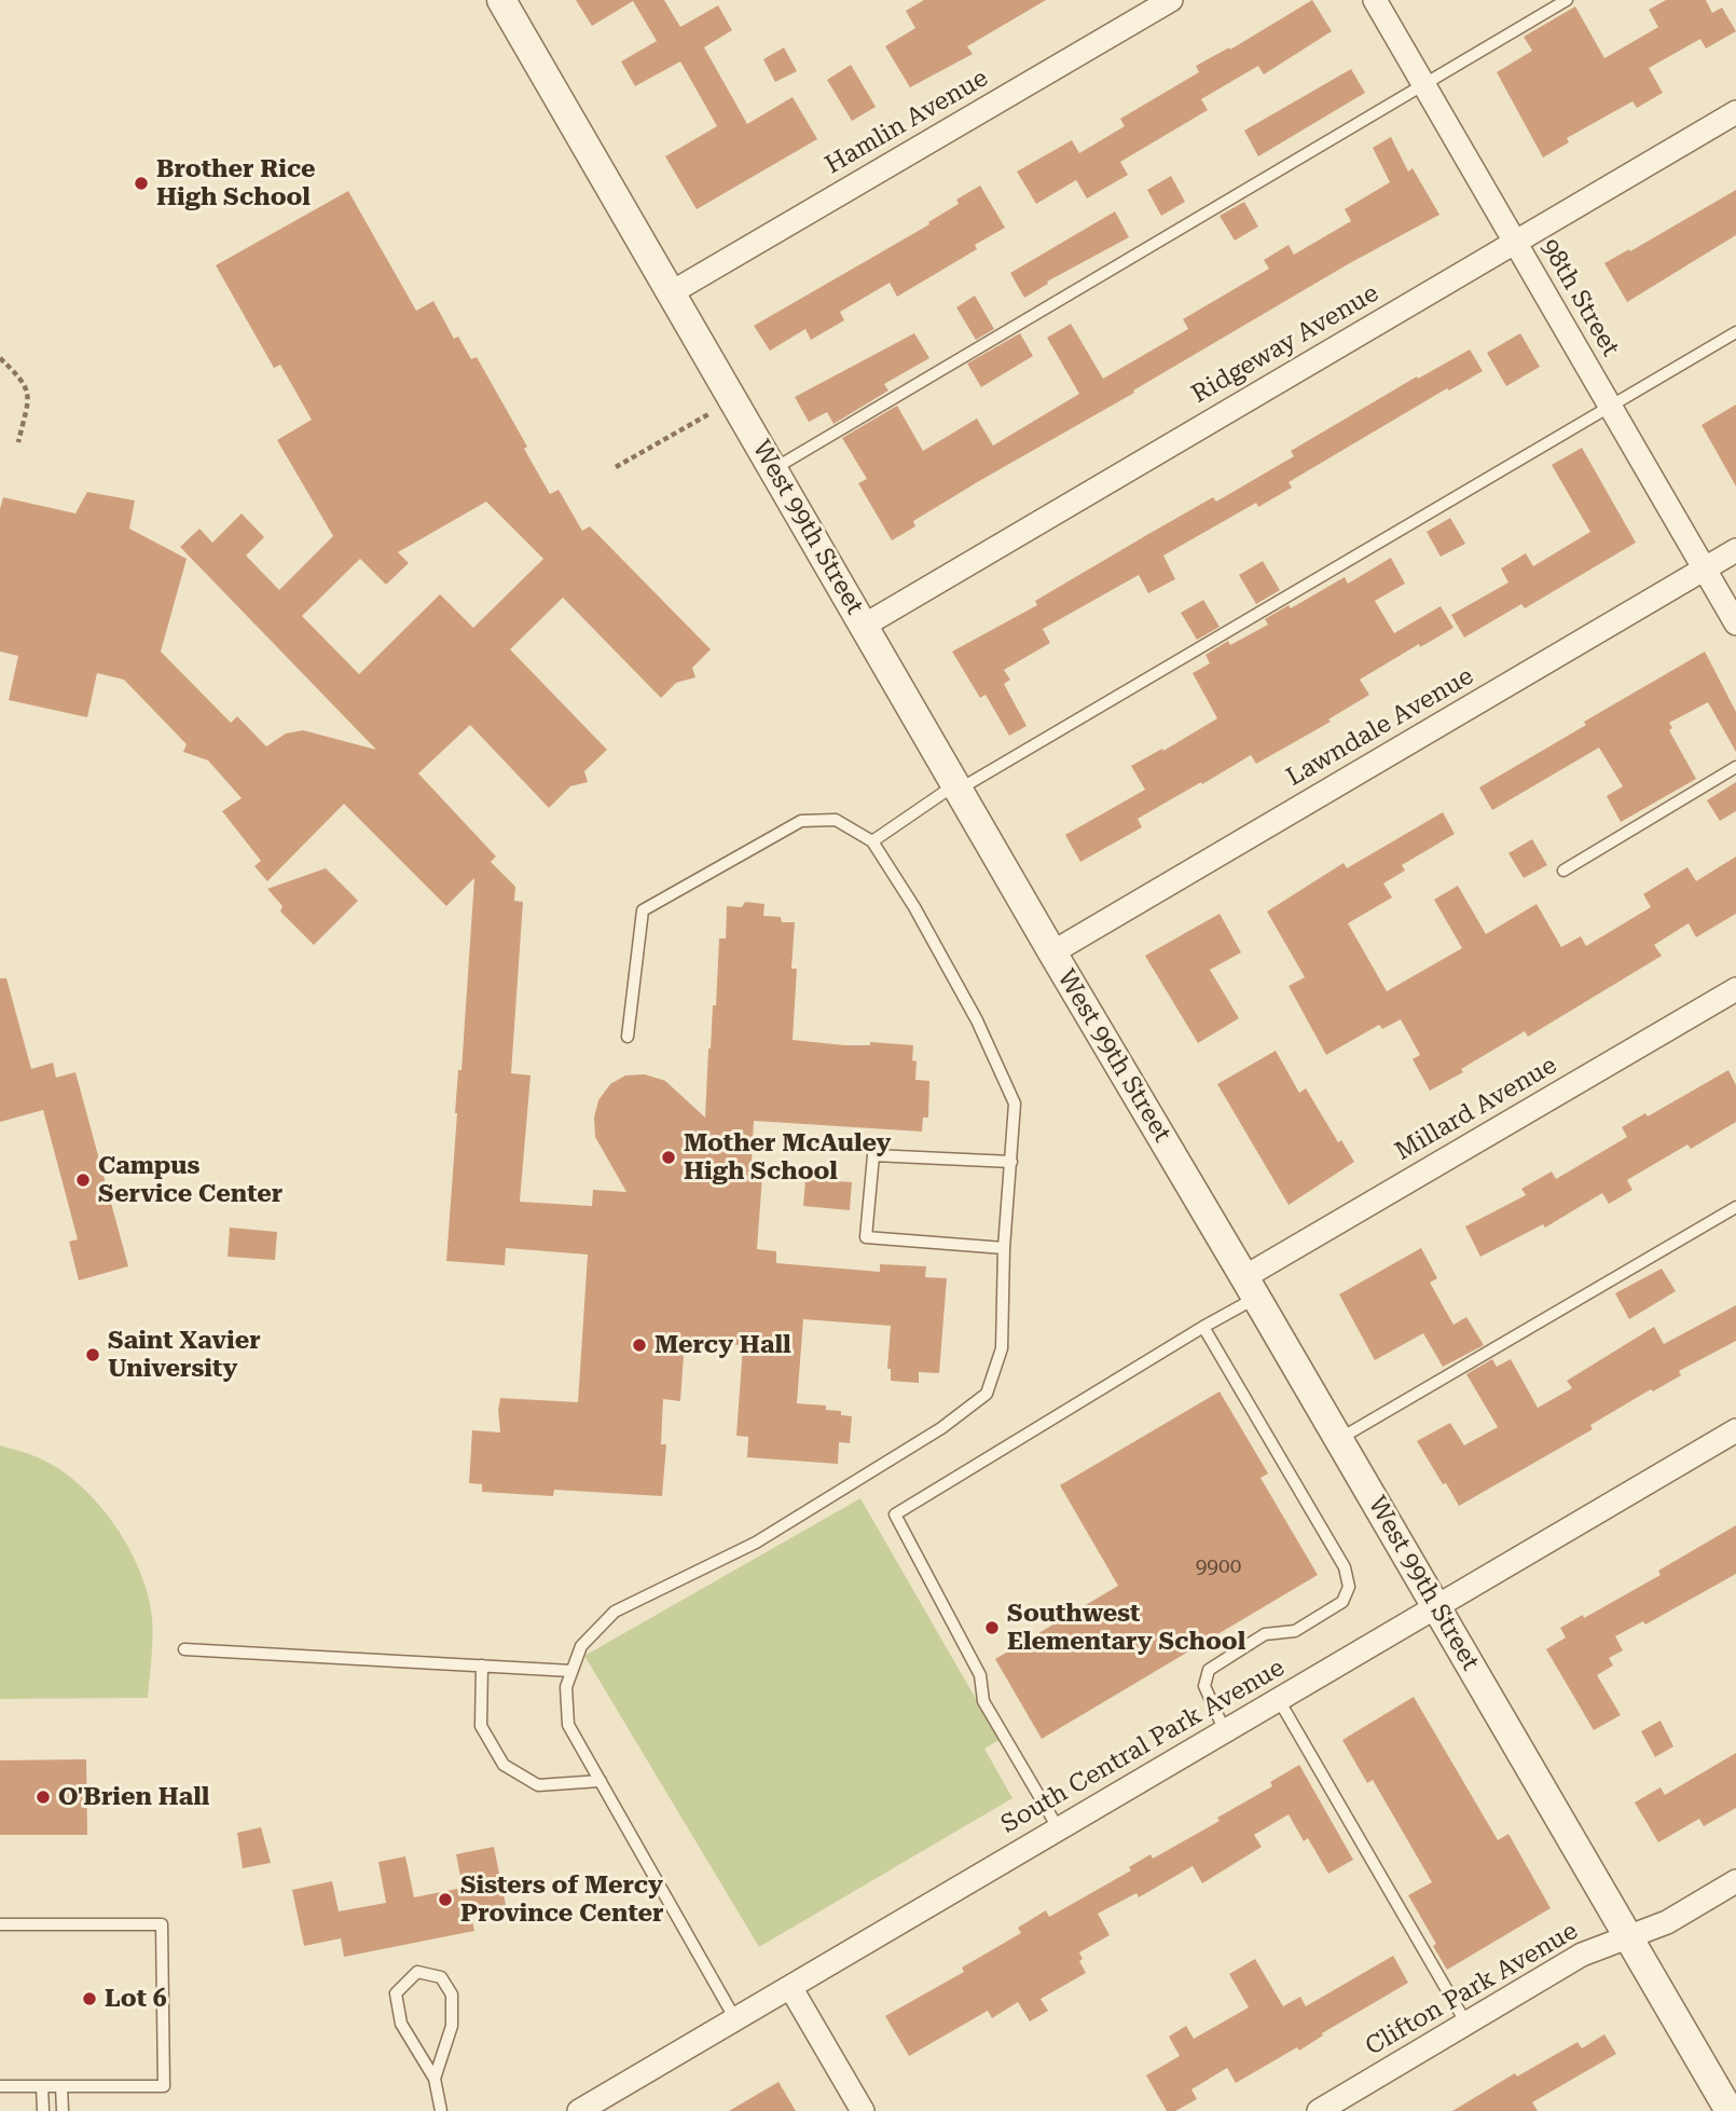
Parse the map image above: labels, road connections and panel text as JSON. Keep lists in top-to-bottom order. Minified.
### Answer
{"streets":{"street":["Hamlin Avenue","98th Street","Ridgeway Avenue","West 99th Street","Lawndale Avenue","Millard Avenue","South Central Park Avenue","Clifton Park Avenue"]},"crossings":[["Hamlin Avenue","West 99th Street"],["98th Street","Ridgeway Avenue"],["98th Street","Lawndale Avenue"],["Ridgeway Avenue","West 99th Street"],["West 99th Street","Lawndale Avenue"],["West 99th Street","Millard Avenue"],["West 99th Street","South Central Park Avenue"],["West 99th Street","Clifton Park Avenue"]],"places":["Brother Rice High School","Mother McAuley High School","Campus Service Center","Mercy Hall","Saint Xavier University","Southwest Elementary School","O'Brien Hall","Sisters of Mercy Province Center","Lot 6"],"house_numbers":["9900"]}
